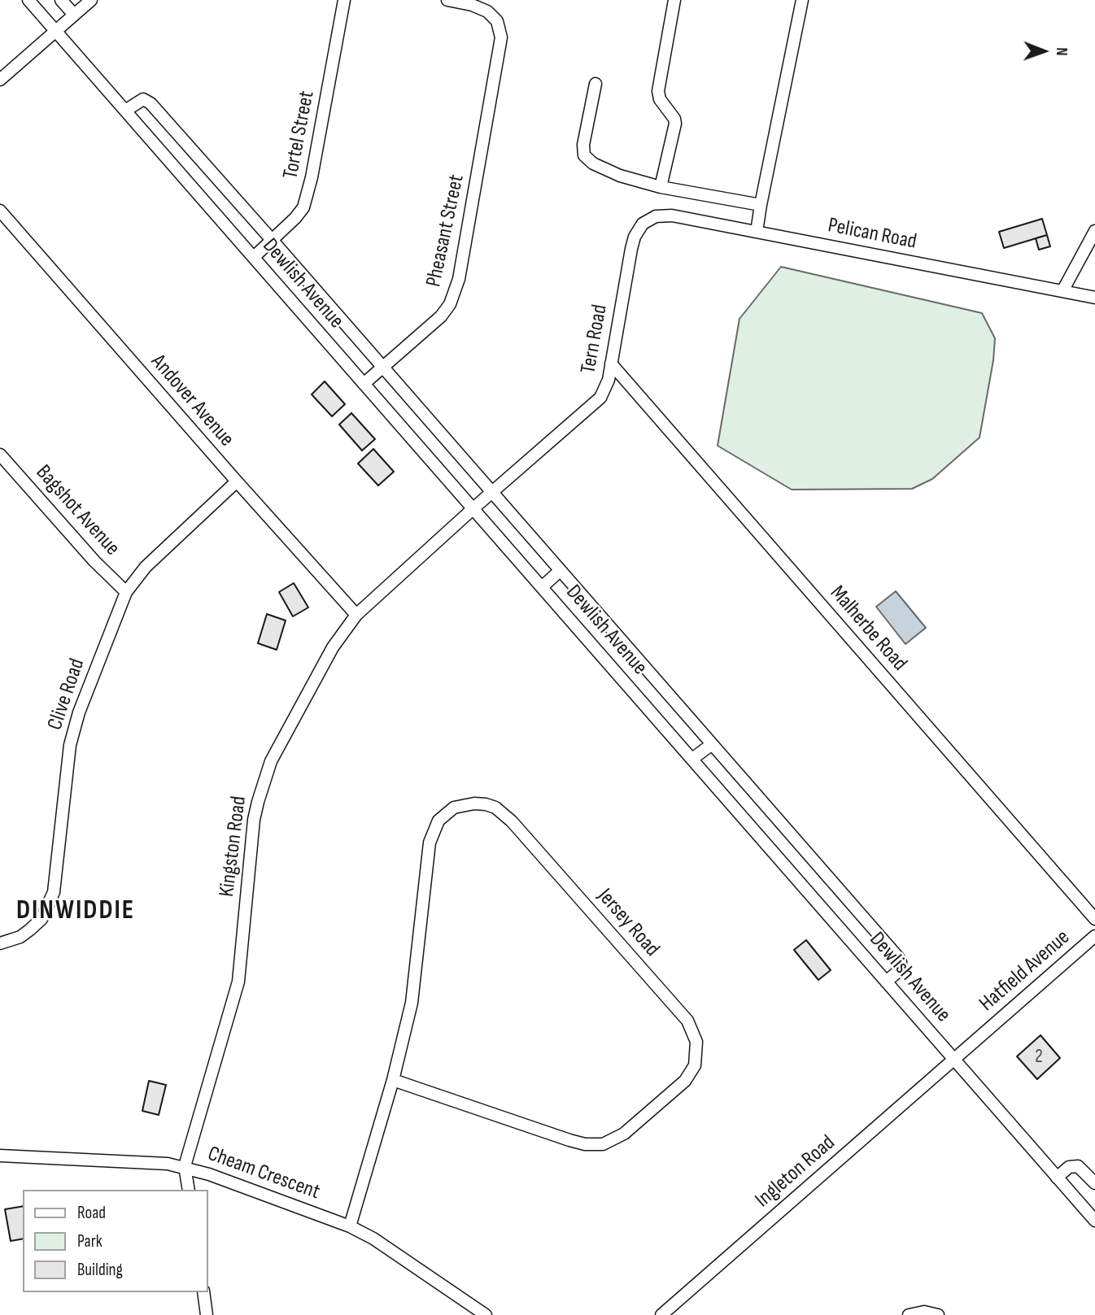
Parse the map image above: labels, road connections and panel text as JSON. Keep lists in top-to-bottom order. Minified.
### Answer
{"streets":{"street":["Tortel Street","Pheasant Street","Pelican Road","Dewlish Avenue","Tern Road","Andover Avenue","Bagshot Avenue","Malherbe Road","Clive Road","Kingston Road","Jersey Road","Hatfield Avenue","Ingleton Road","Cheam Crescent"]},"crossings":[["Tortel Street","Dewlish Avenue"],["Pheasant Street","Dewlish Avenue"],["Pelican Road","Tern Road"],["Dewlish Avenue","Tern Road"],["Dewlish Avenue","Kingston Road"],["Dewlish Avenue","Hatfield Avenue"],["Dewlish Avenue","Ingleton Road"],["Tern Road","Malherbe Road"],["Tern Road","Kingston Road"],["Andover Avenue","Clive Road"],["Andover Avenue","Kingston Road"],["Bagshot Avenue","Clive Road"],["Kingston Road","Cheam Crescent"],["Jersey Road","Cheam Crescent"],["Hatfield Avenue","Ingleton Road"]],"districts":["DINWIDDIE"],"house_numbers":["2"],"legend":["Road","Park","Building"],"north":"right"}
